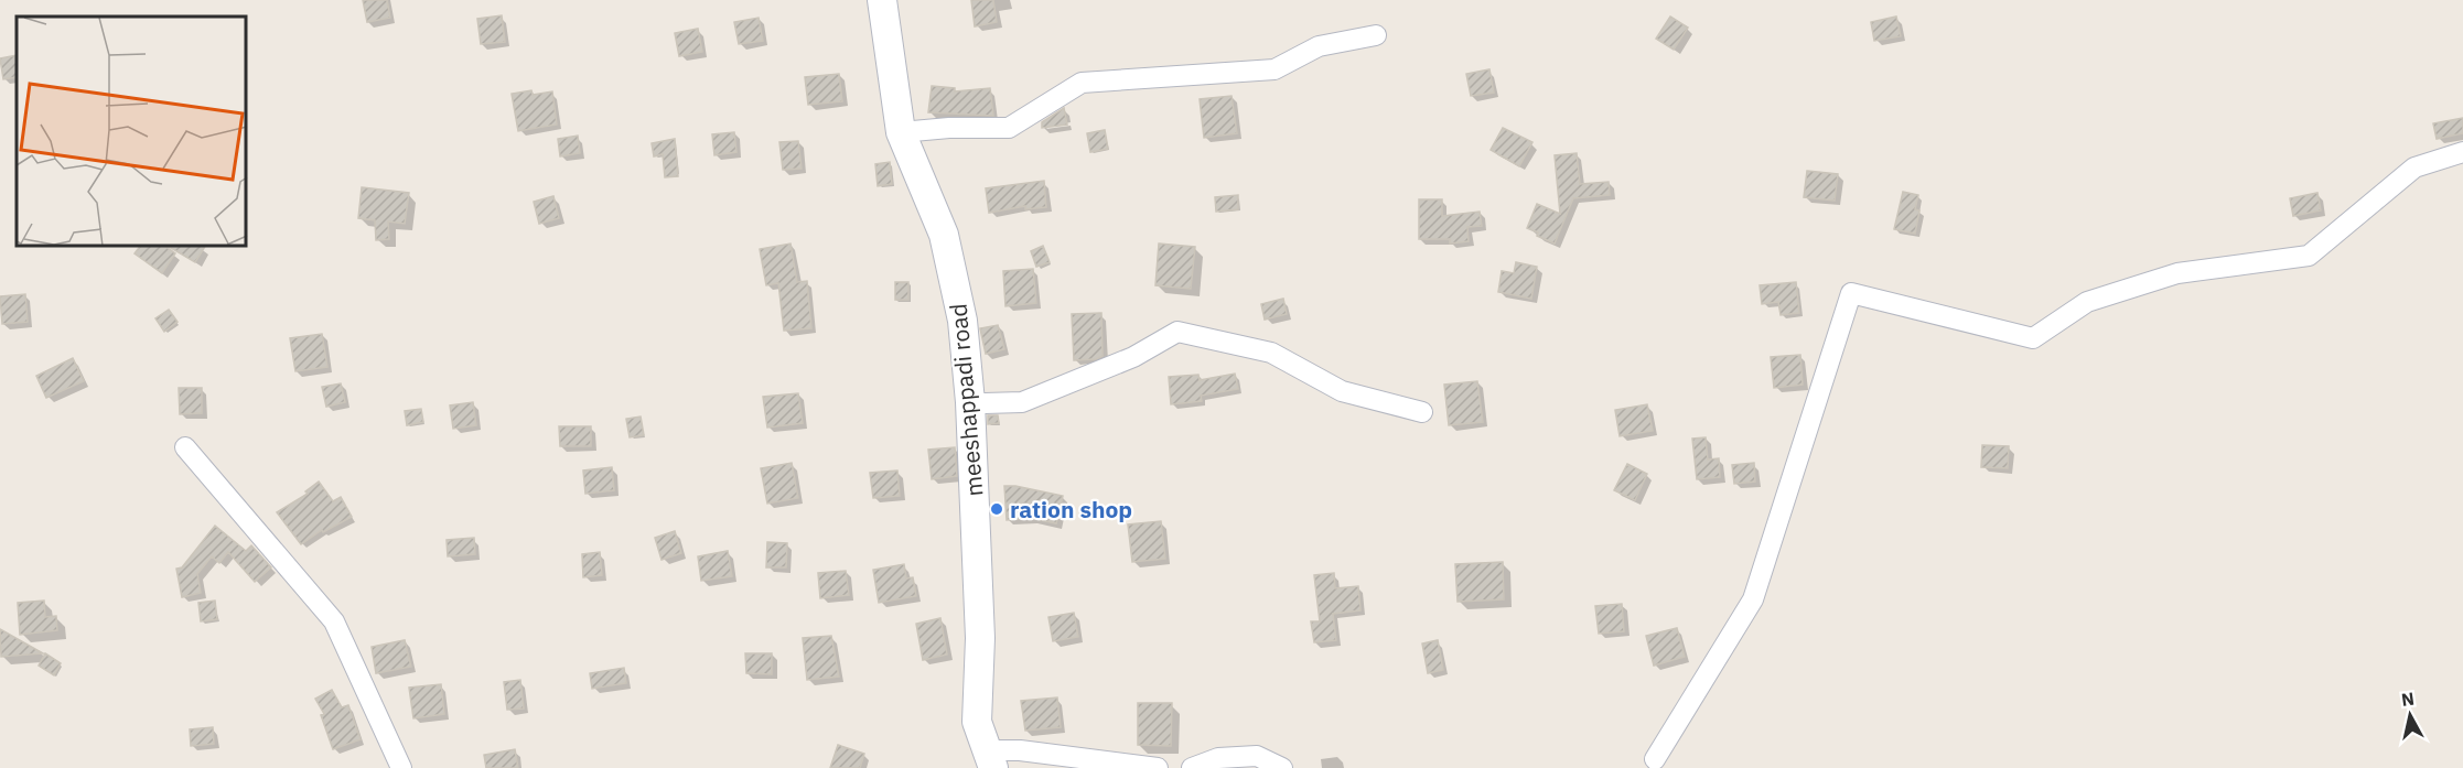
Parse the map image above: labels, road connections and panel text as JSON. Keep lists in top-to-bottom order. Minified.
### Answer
{"streets":{"street":["meeshappadi road"]},"places":["ration shop"],"north":"top"}
